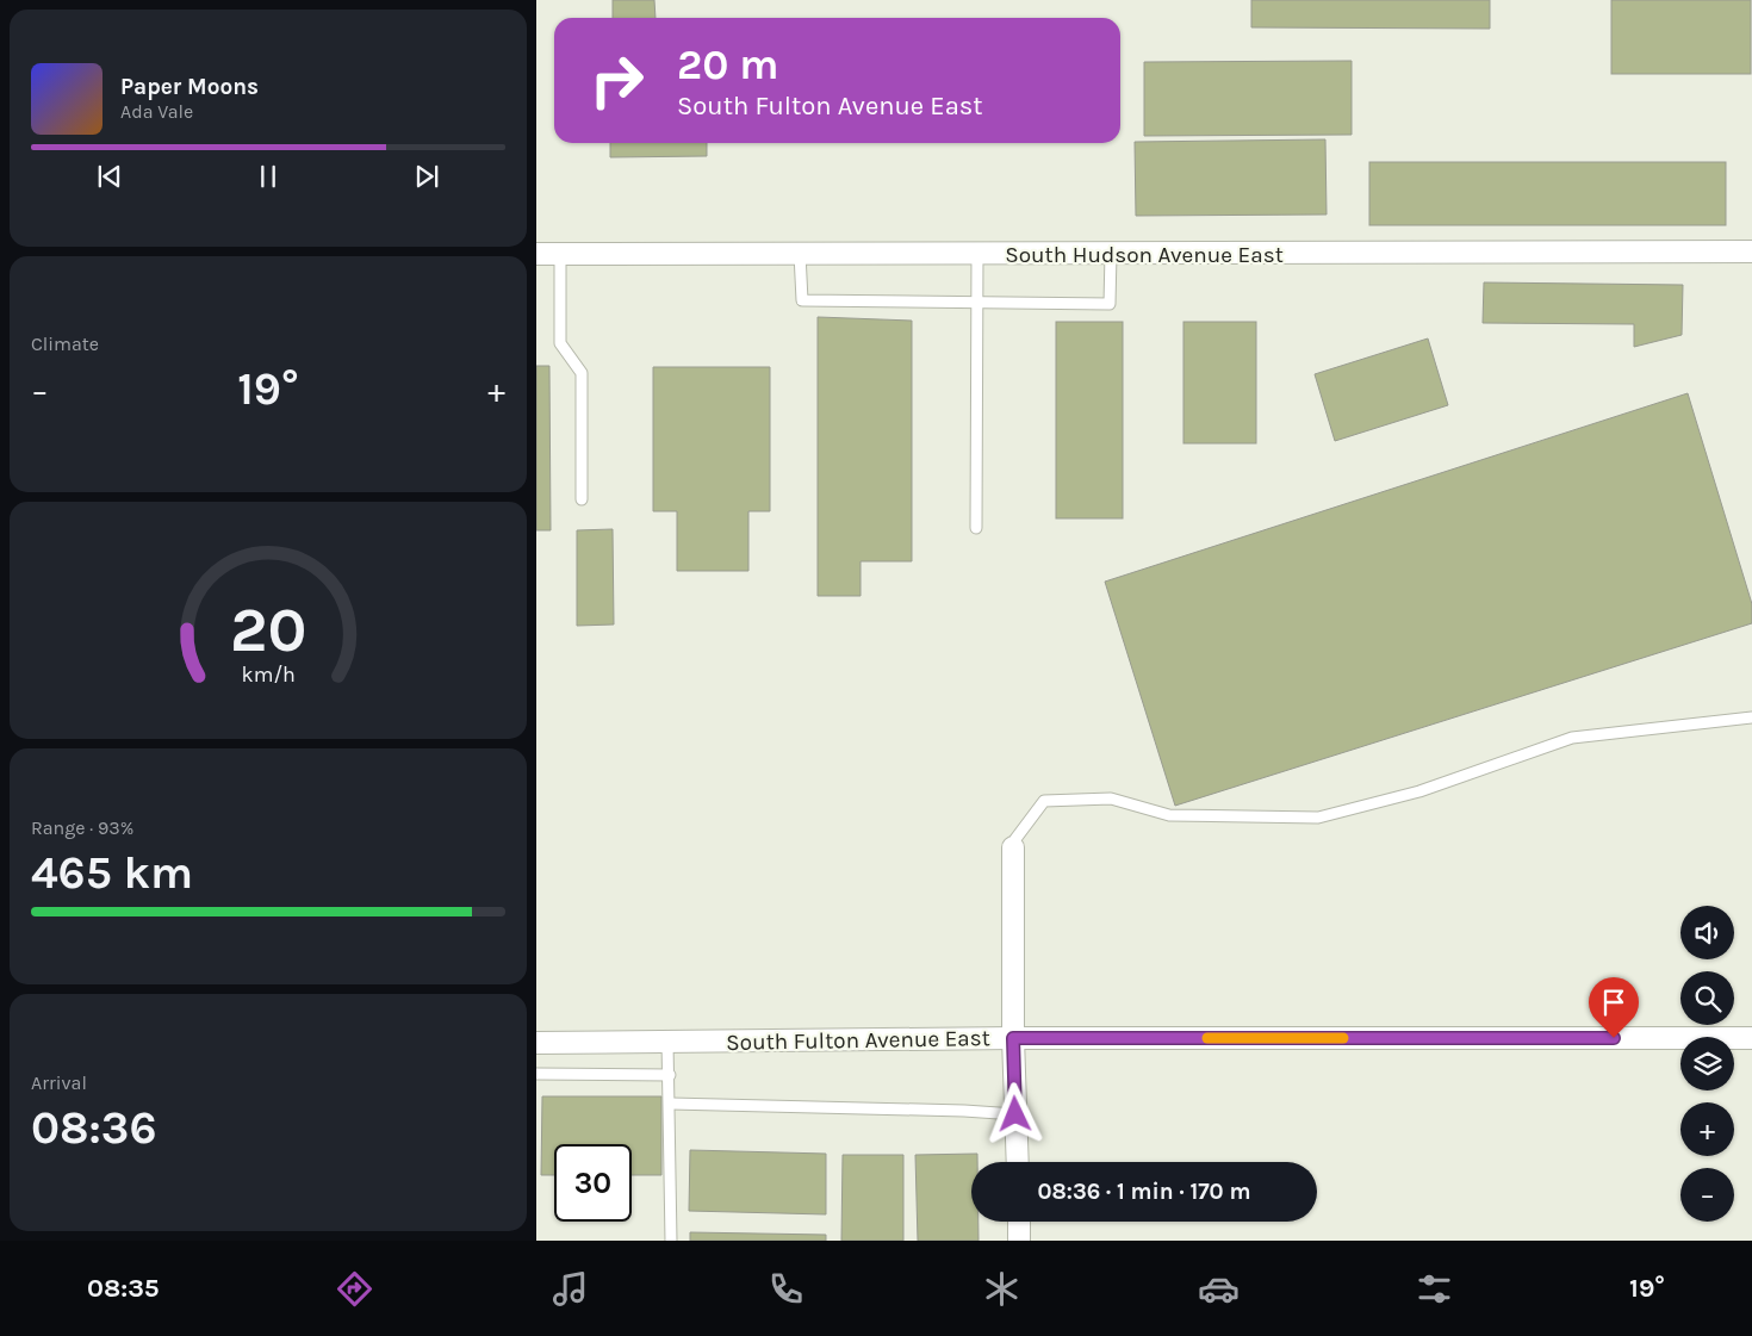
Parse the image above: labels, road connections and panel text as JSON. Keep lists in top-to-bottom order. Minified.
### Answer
{"streets":{"street":["South Hudson Avenue East","South Fulton Avenue East"]},"page":{"turn":["20 m","South Fulton Avenue East"],"song":["Paper Moons","Ada Vale"],"tile":["Climate",["Range · 93%","465 km"],["Arrival","08:36"]],"heat":["−","19°","+"],"map_buttons":["+","−"],"limit":"30","trip":"08:36 · 1 min · 170 m","tabs":["08:35","19°"],"gauge":["20","km/h"]}}
